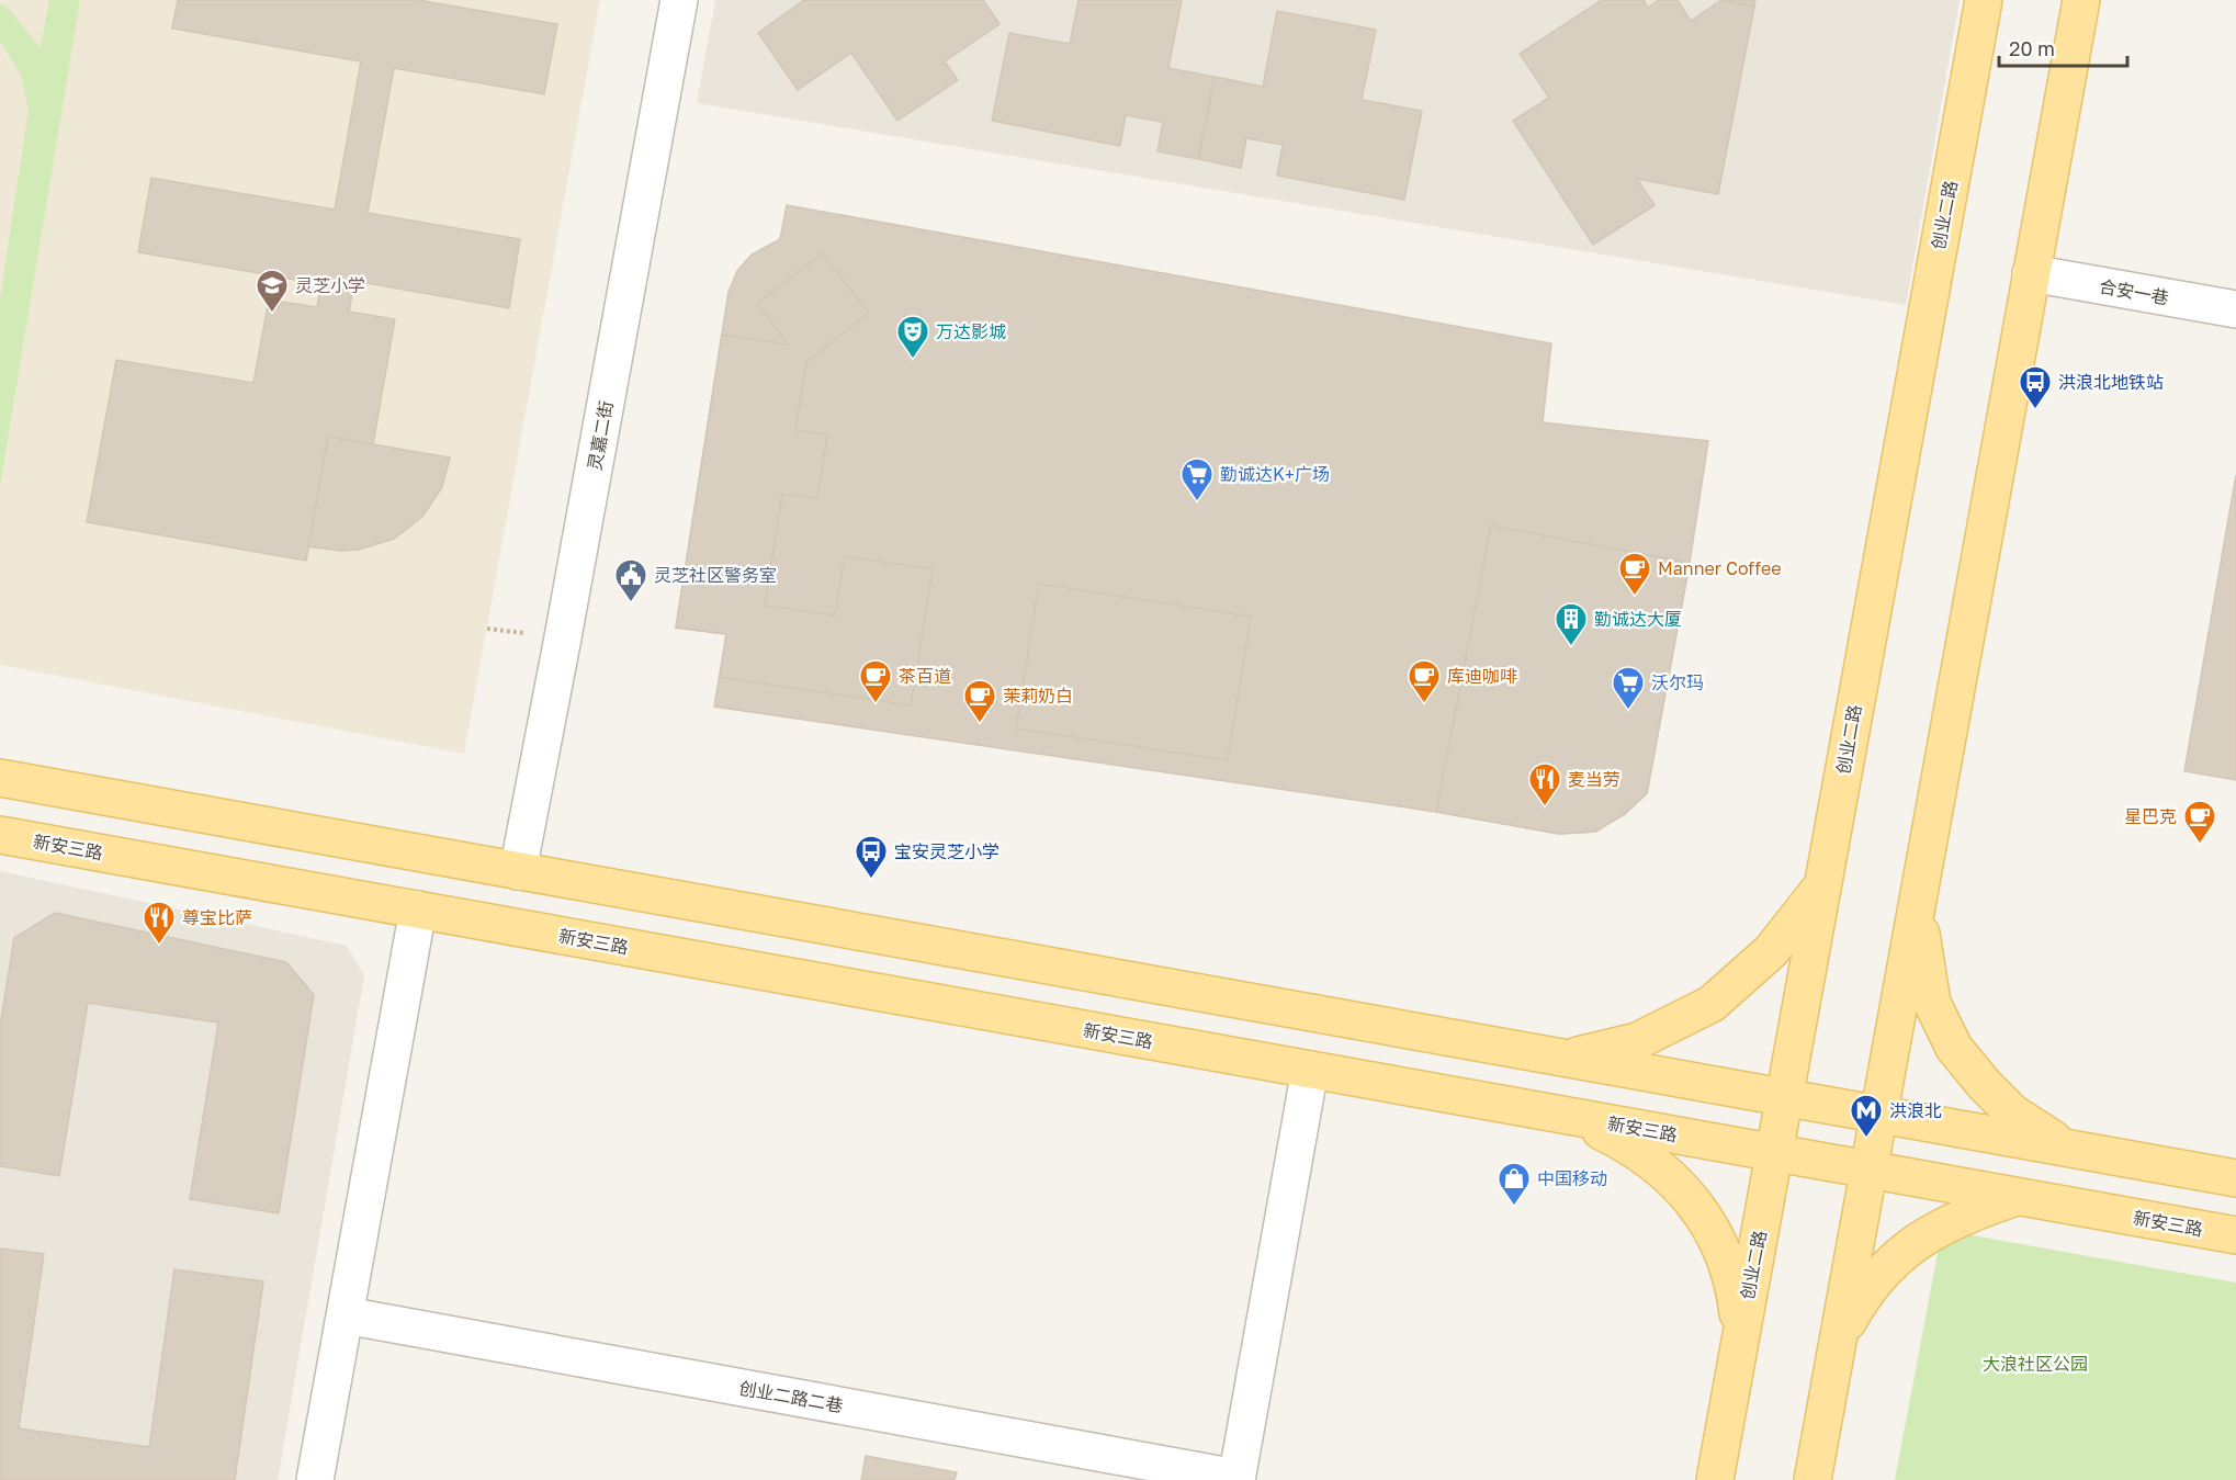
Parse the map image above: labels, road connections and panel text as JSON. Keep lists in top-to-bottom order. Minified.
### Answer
{"streets":{"main road":["创业二路","新安三路"],"street":["合安一巷","灵嘉二街","创业二路二巷"]},"crossings":[["创业二路","新安三路"]],"parks":["大浪社区公园"],"places":{"school or university":["灵芝小学"],"theatre":["万达影城"],"bus stop":["洪浪北地铁站","宝安灵芝小学"],"supermarket":["勤诚达K+广场","沃尔玛"],"cafe":["Manner Coffee","茶百道","库迪咖啡","茉莉奶白","星巴克"],"public building":["灵芝社区警务室"],"building":["勤诚达大厦"],"restaurant":["麦当劳","尊宝比萨"],"metro station":["洪浪北"],"shop":["中国移动"]},"scale_bar":"20 m"}
